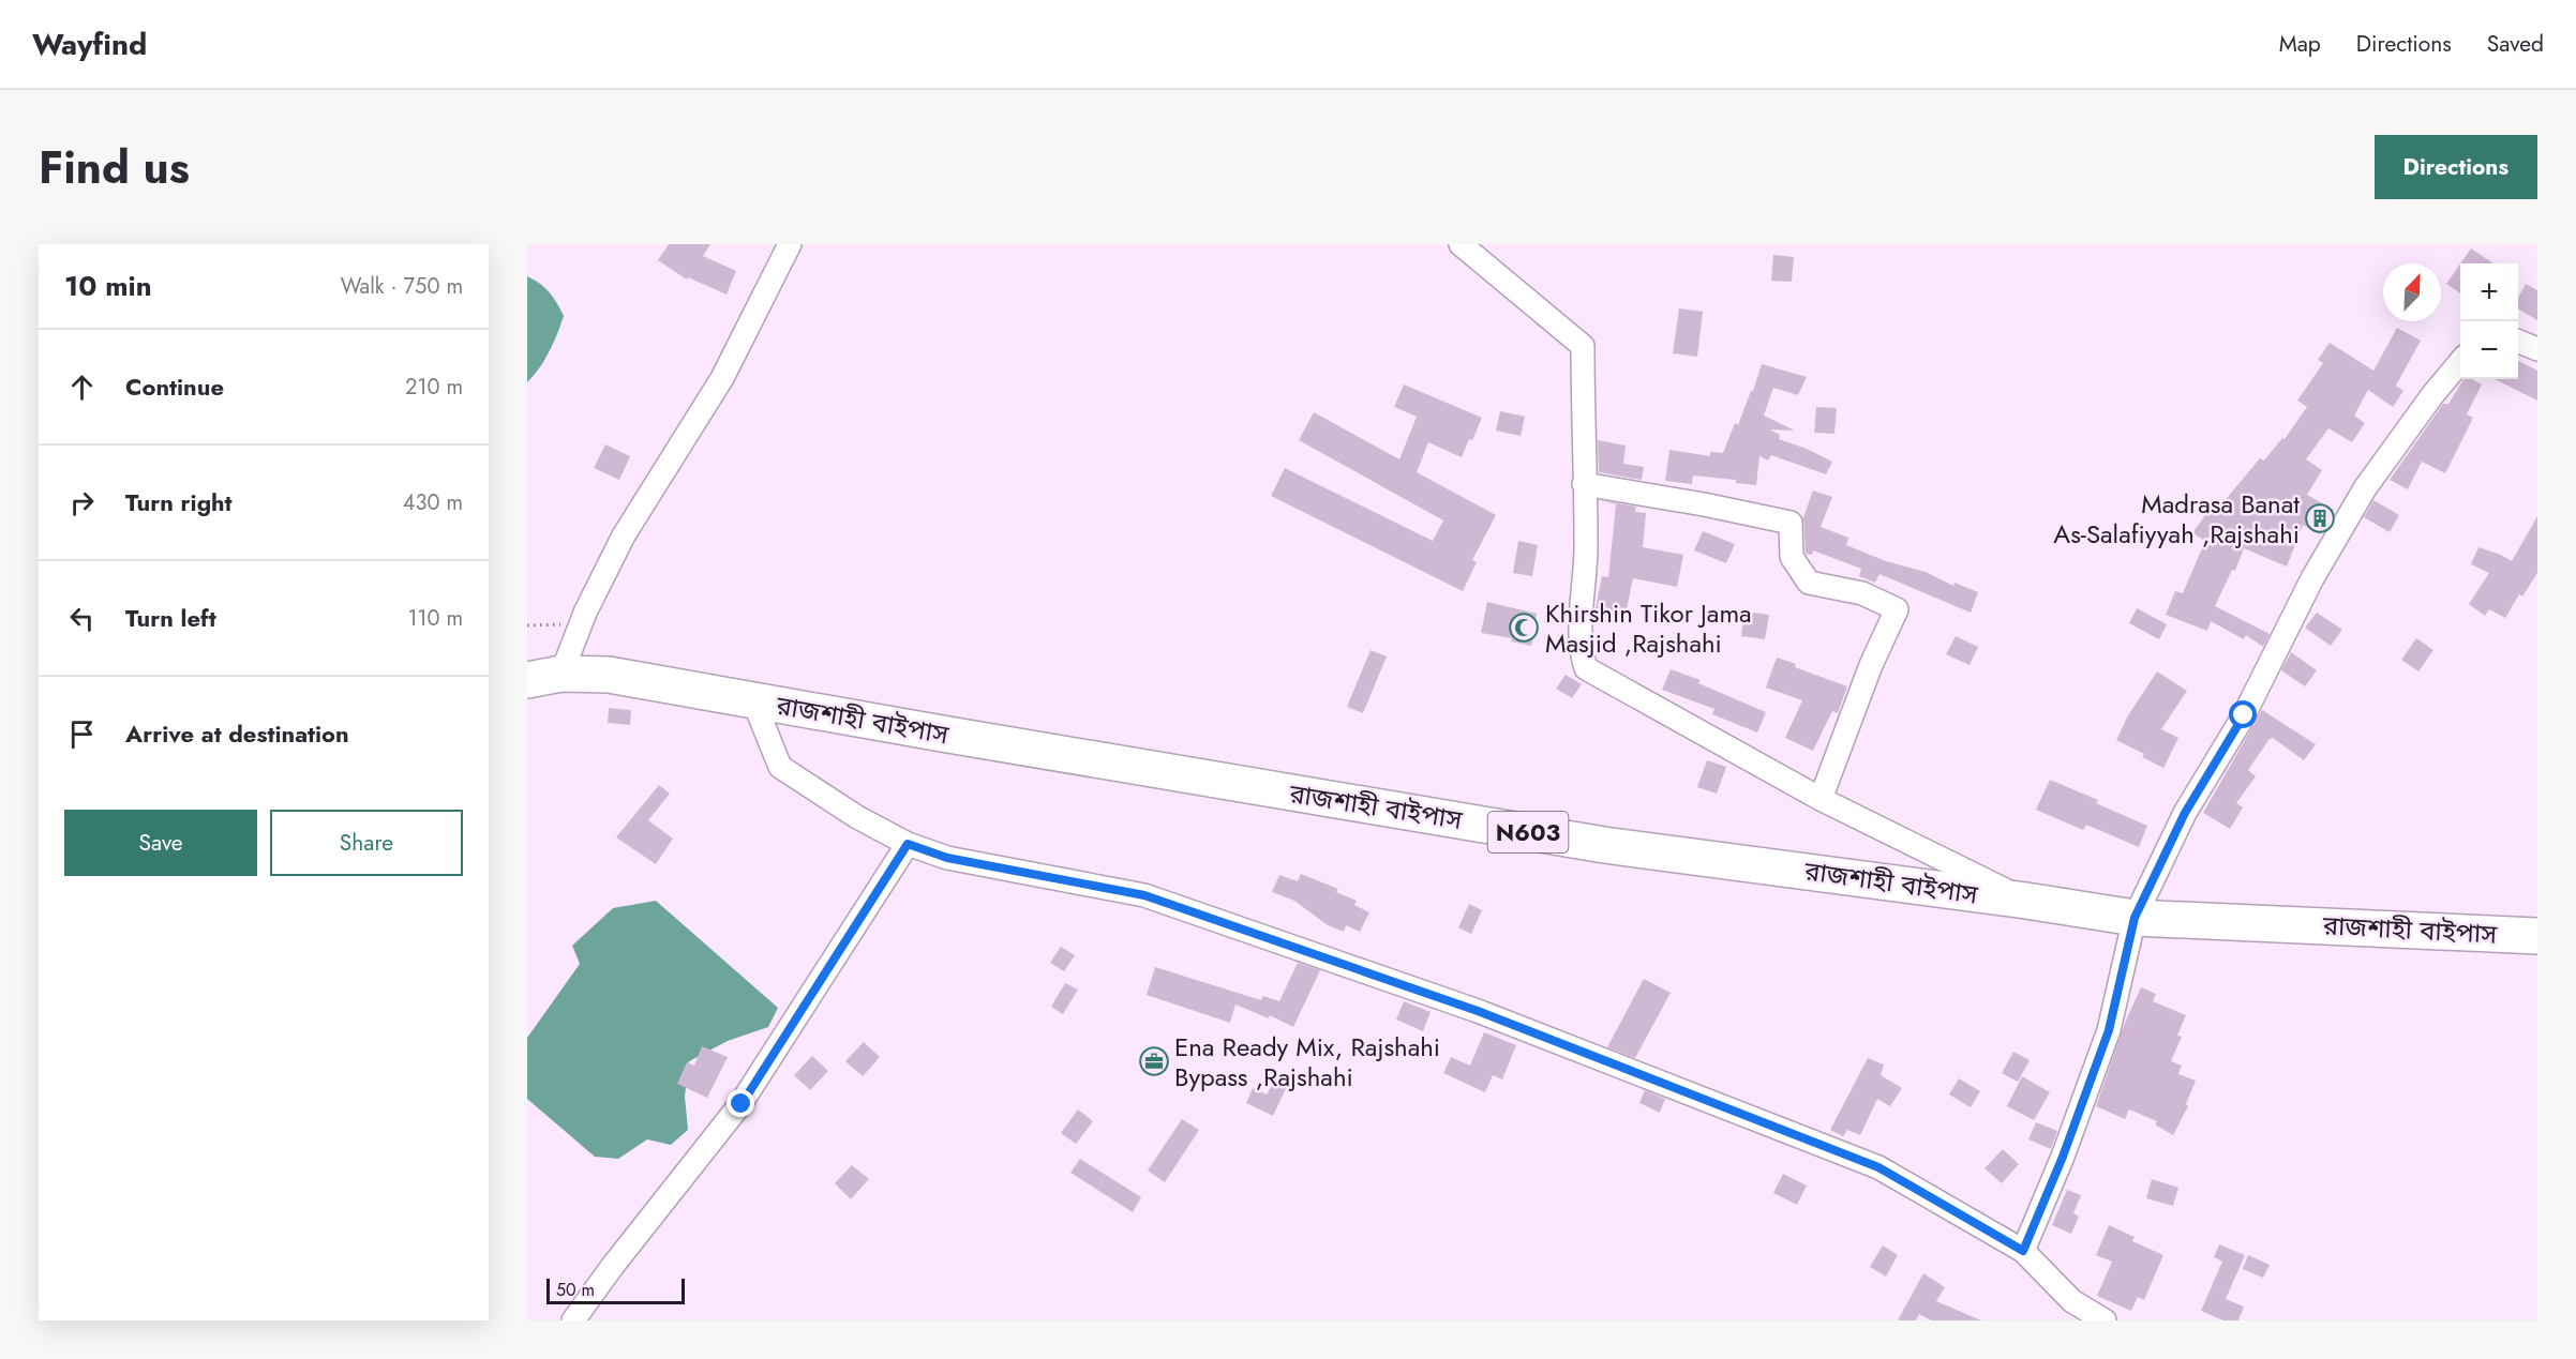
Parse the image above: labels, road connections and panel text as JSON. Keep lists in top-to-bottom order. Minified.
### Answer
{"streets":{"highway":["রাজশাহী বাইপাস","N603"]},"places":{"building":["Madrasa Banat As-Salafiyyah ,Rajshahi"],"mosque":["Khirshin Tikor Jama Masjid ,Rajshahi"],"office":["Ena Ready Mix, Rajshahi Bypass ,Rajshahi"]},"scale_bar":"50 m","north":"top right","page":{"header":"Wayfind","nav":["Map","Directions","Saved"],"title":"Find us","buttons":["Directions",["Save","Share"]],"heading":["10 min","Walk · 750 m"],"map_buttons":["+","−"],"list":[["Continue","210 m"],["Turn right","430 m"],["Turn left","110 m"],"Arrive at destination"],"scale":"50 m"}}
